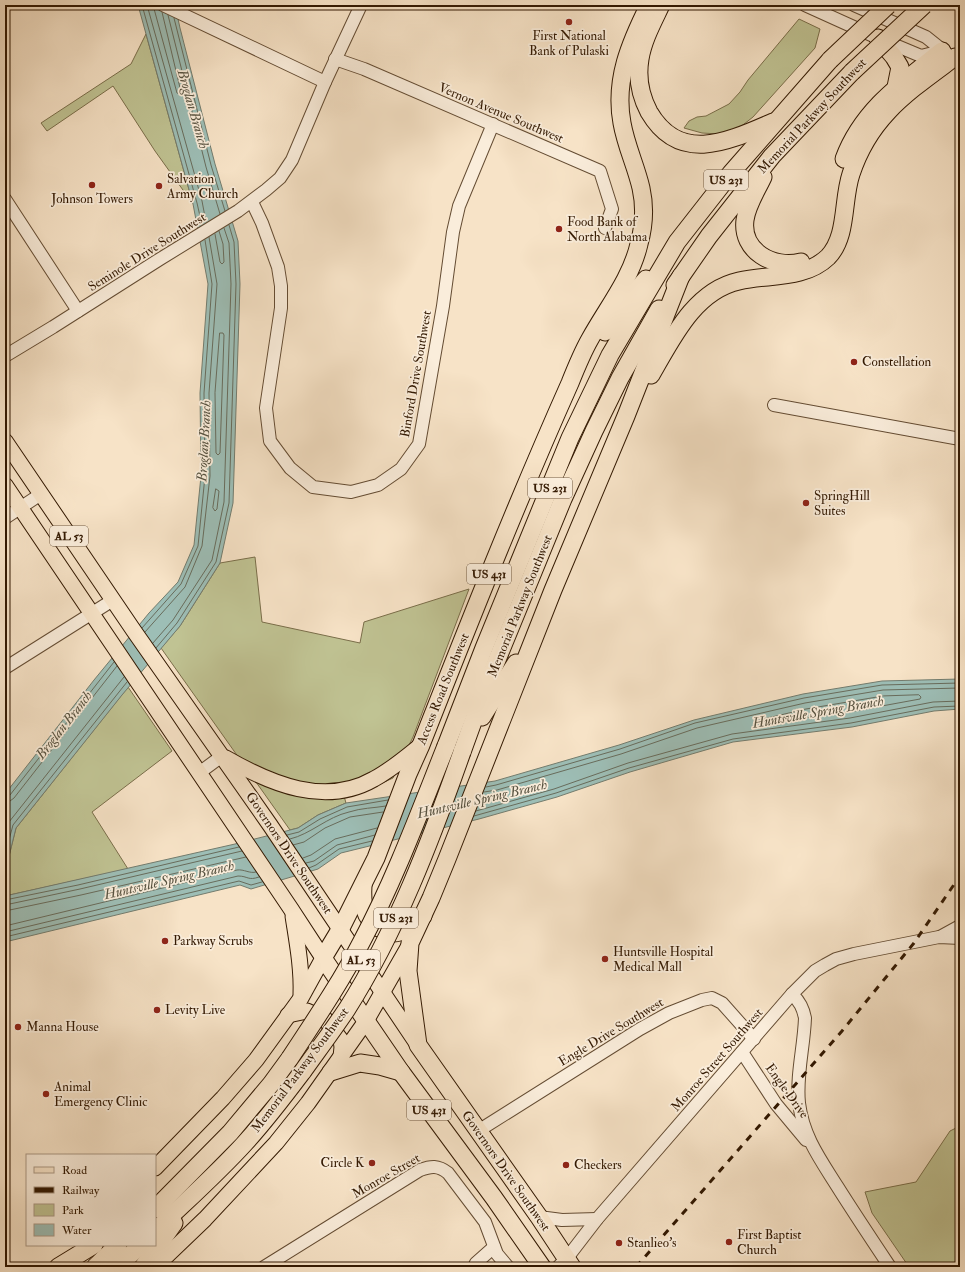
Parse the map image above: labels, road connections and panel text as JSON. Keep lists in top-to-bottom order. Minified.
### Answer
{"streets":{"highway":["Memorial Parkway Southwest","US 231","US 431","Access Road Southwest","Governors Drive Southwest"],"main road":["AL 53"],"street":["Vernon Avenue Southwest","Seminole Drive Southwest","Binford Drive Southwest","Engle Drive Southwest","Monroe Street Southwest","Engle Drive","Monroe Street"]},"crossings":[["Vernon Avenue Southwest","Seminole Drive Southwest"],["Vernon Avenue Southwest","Binford Drive Southwest"],["Memorial Parkway Southwest","US 431"],["Memorial Parkway Southwest","Governors Drive Southwest"],["Seminole Drive Southwest","Binford Drive Southwest"],["US 431","Access Road Southwest"],["US 431","Governors Drive Southwest"],["Access Road Southwest","Governors Drive Southwest"],["Governors Drive Southwest","Engle Drive Southwest"],["Governors Drive Southwest","Monroe Street Southwest"],["Engle Drive Southwest","Monroe Street Southwest"],["Monroe Street Southwest","Engle Drive"]],"water":["Broglan Branch","Huntsville Spring Branch"],"places":["First National Bank of Pulaski","Johnson Towers","Salvation Army Church","Food Bank of North Alabama","Constellation","SpringHill Suites","Parkway Scrubs","Huntsville Hospital Medical Mall","Levity Live","Manna House","Animal Emergency Clinic","Circle K","Checkers","First Baptist Church","Stanlieo's"],"legend":["Road","Railway","Park","Water"]}
